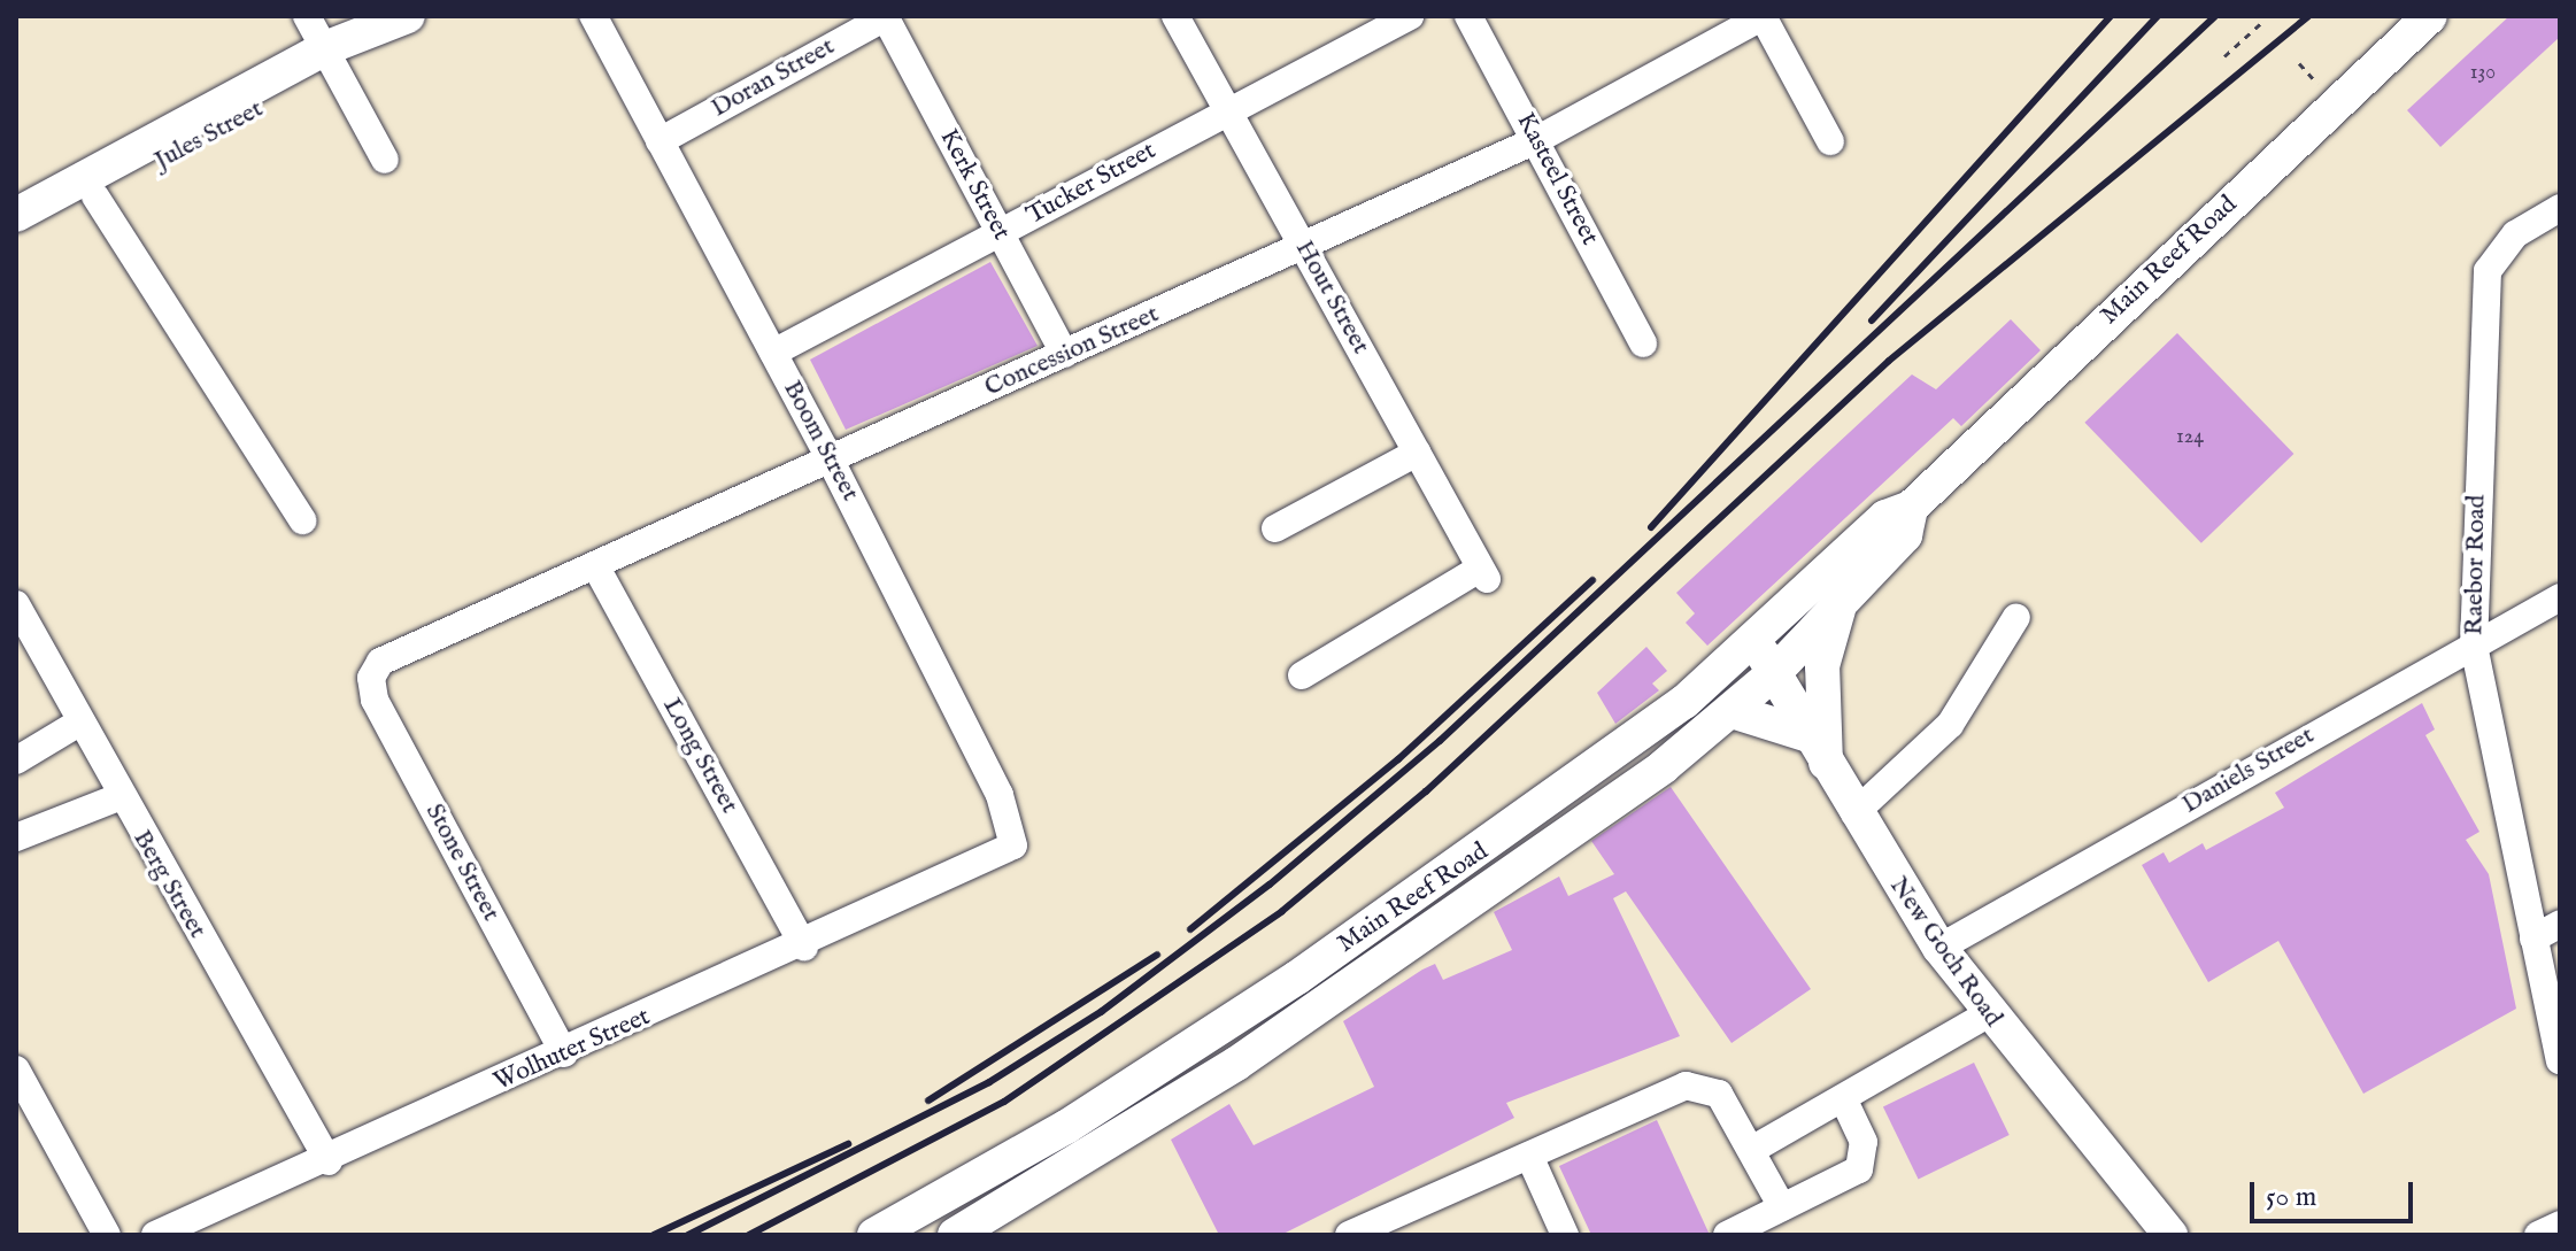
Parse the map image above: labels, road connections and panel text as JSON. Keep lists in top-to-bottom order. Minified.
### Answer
{"streets":{"main road":["Jules Street","Main Reef Road","New Goch Road"],"street":["Doran Street","Kasteel Street","Tucker Street","Kerk Street","Hout Street","Concession Street","Boom Street","Raebor Road","Long Street","Daniels Street","Stone Street","Berg Street","Wolhuter Street"]},"crossings":[["Doran Street","Kerk Street"],["Doran Street","Boom Street"],["Kasteel Street","Concession Street"],["Tucker Street","Kerk Street"],["Tucker Street","Hout Street"],["Tucker Street","Boom Street"],["Kerk Street","Concession Street"],["Main Reef Road","New Goch Road"],["Hout Street","Concession Street"],["Concession Street","Boom Street"],["Concession Street","Long Street"],["Concession Street","Stone Street"],["Boom Street","Wolhuter Street"],["Raebor Road","Daniels Street"],["Long Street","Wolhuter Street"],["Daniels Street","New Goch Road"],["Stone Street","Wolhuter Street"],["Berg Street","Wolhuter Street"]],"house_numbers":["130","124"],"scale_bar":"50 m"}
